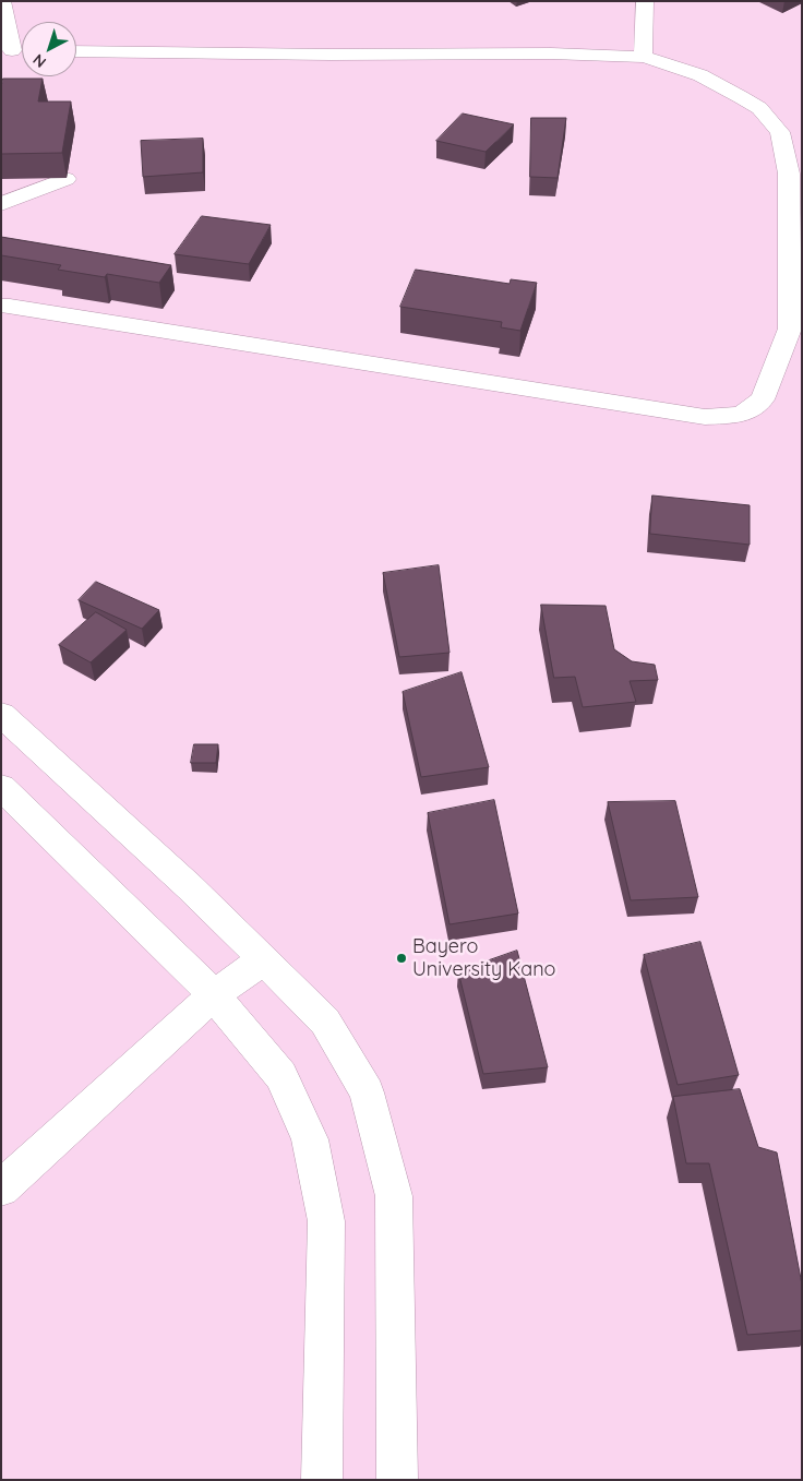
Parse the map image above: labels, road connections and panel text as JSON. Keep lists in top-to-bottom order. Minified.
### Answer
{"places":["Bayero University Kano"],"north":"bottom left"}
